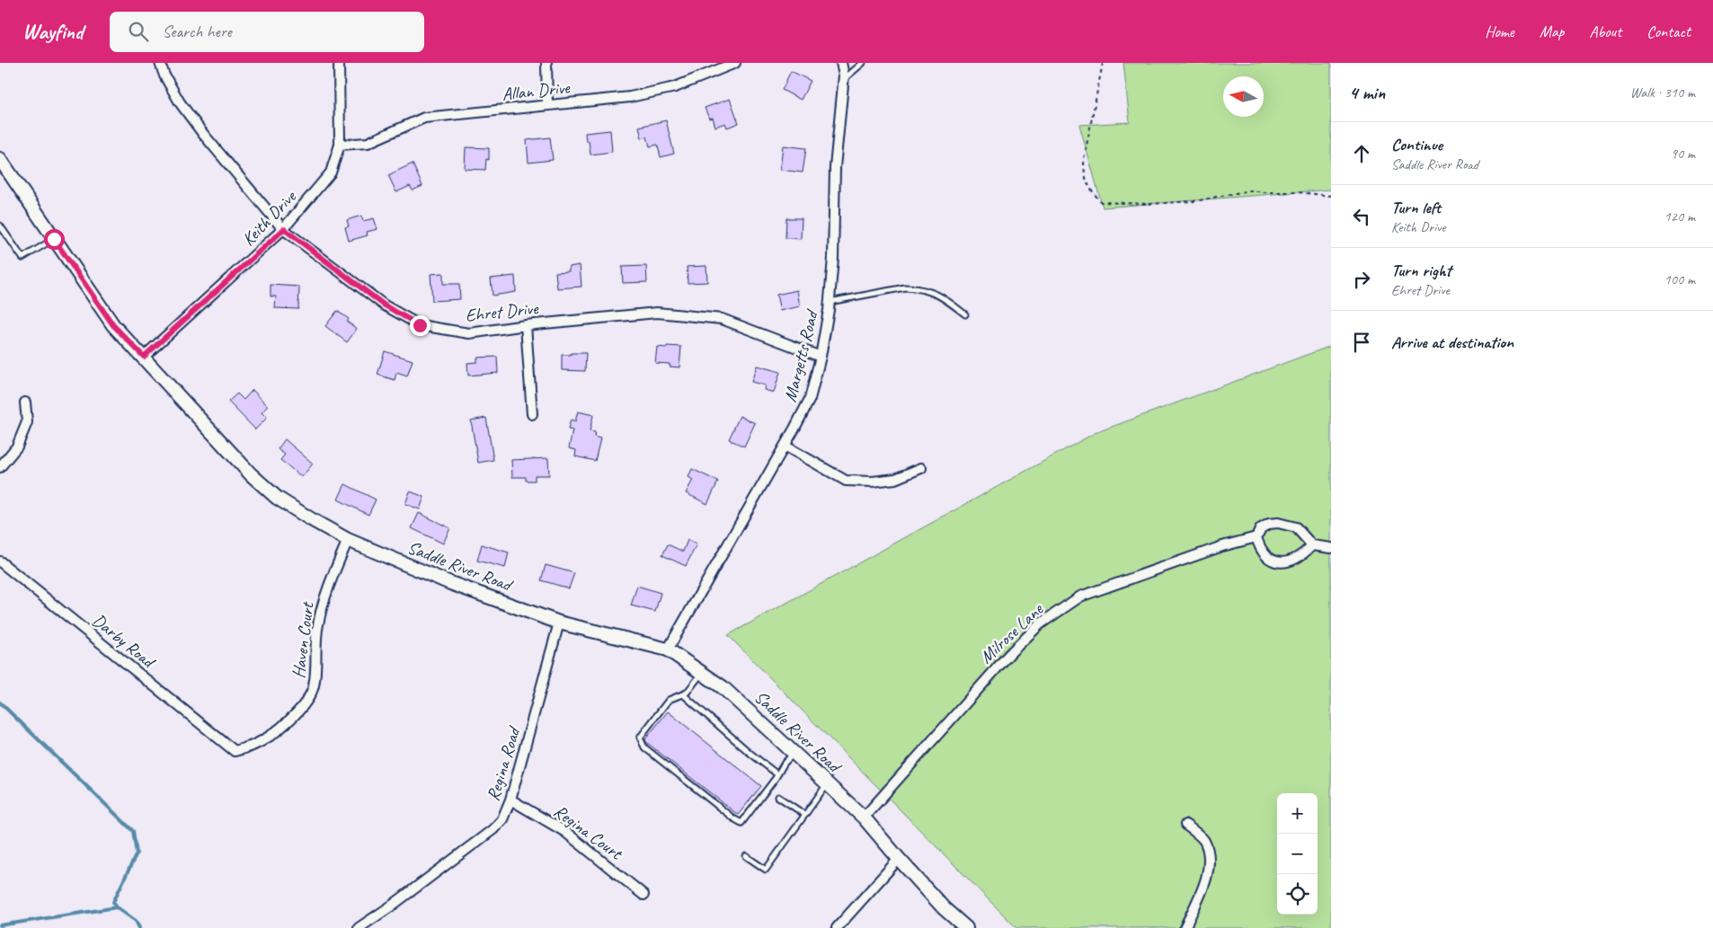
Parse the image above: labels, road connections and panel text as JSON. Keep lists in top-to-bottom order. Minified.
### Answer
{"streets":{"main road":["Saddle River Road"],"street":["Allan Drive","Keith Drive","Ehret Drive","Margetts Road","Milrose Lane","Darby Road","Haven Court","Regina Road","Regina Court"]},"crossings":[["Allan Drive","Keith Drive"],["Keith Drive","Ehret Drive"],["Keith Drive","Saddle River Road"],["Ehret Drive","Margetts Road"],["Margetts Road","Saddle River Road"],["Saddle River Road","Milrose Lane"],["Saddle River Road","Haven Court"],["Saddle River Road","Regina Road"],["Darby Road","Haven Court"],["Regina Road","Regina Court"]],"north":"left","page":{"header":"Wayfind","search":"Search here","nav":["Home","Map","About","Contact"],"heading":["4 min","Walk · 310 m"],"list":[["Continue","Saddle River Road","90 m"],["Turn left","Keith Drive","120 m"],["Turn right","Ehret Drive","100 m"],"Arrive at destination"],"map_buttons":["+","−"]}}
